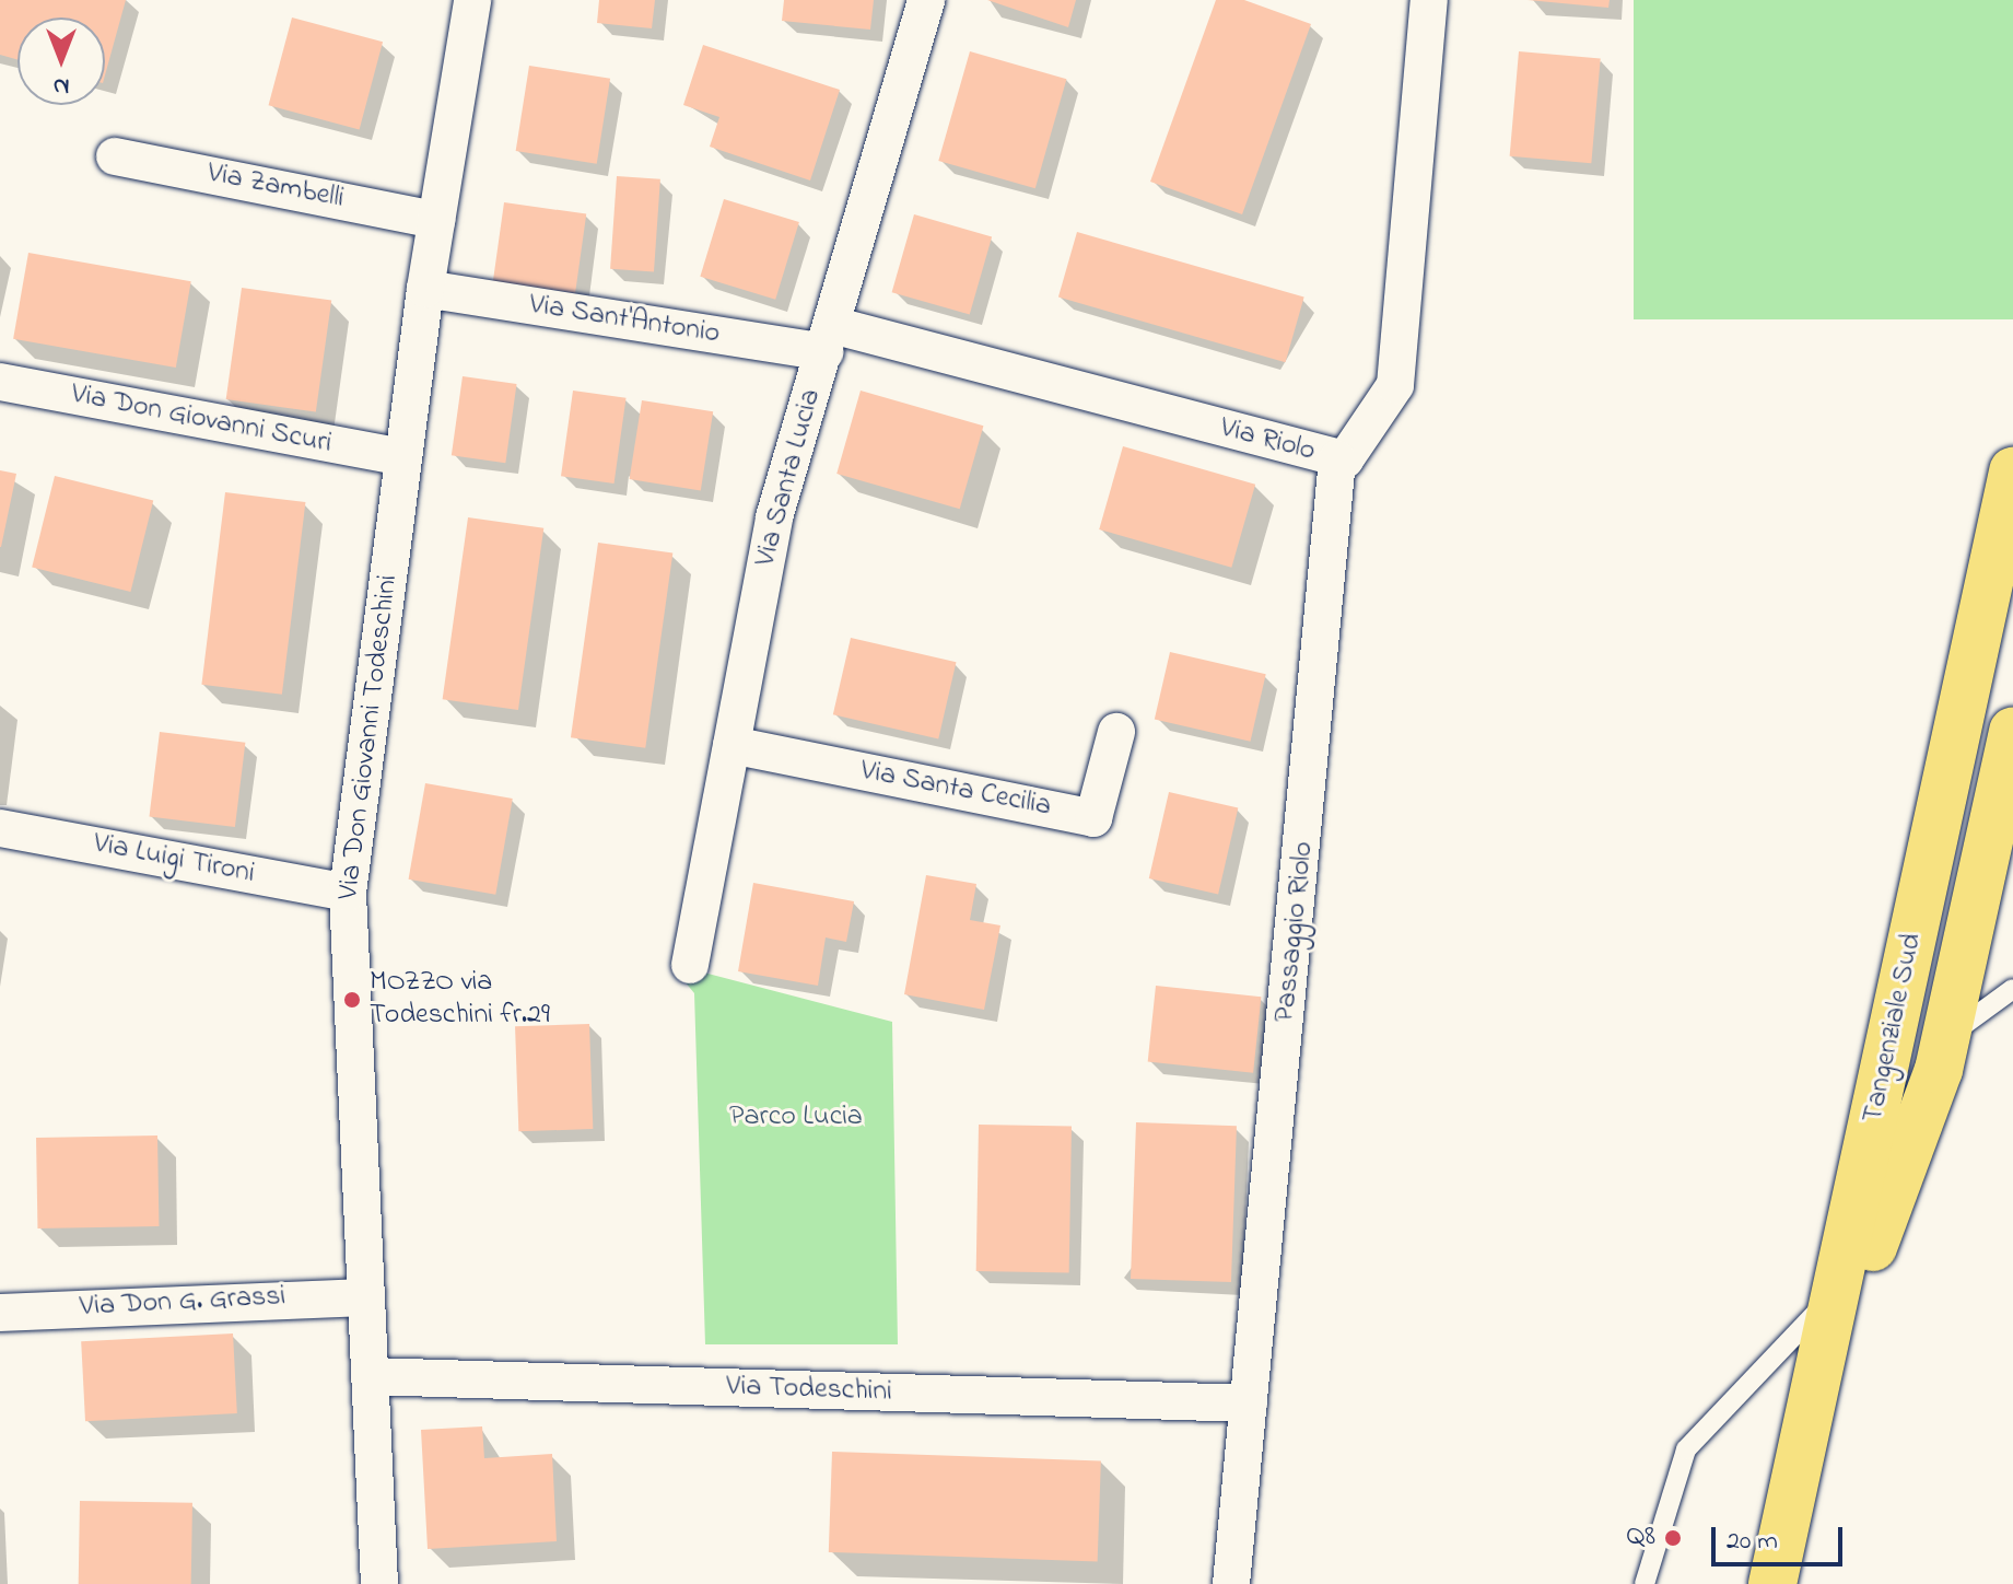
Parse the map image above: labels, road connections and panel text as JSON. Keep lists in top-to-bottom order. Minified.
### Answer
{"streets":{"highway":["Tangenziale Sud"],"street":["Via Zambelli","Via Sant'Antonio","Via Don Giovanni Scuri","Via Riolo","Via Santa Lucia","Via Don Giovanni Todeschini","Via Santa Cecilia","Via Luigi Tironi","Passaggio Riolo","Via Don G. Grassi","Via Todeschini"]},"crossings":[["Via Zambelli","Via Don Giovanni Todeschini"],["Via Sant'Antonio","Via Riolo"],["Via Sant'Antonio","Via Santa Lucia"],["Via Sant'Antonio","Via Don Giovanni Todeschini"],["Via Don Giovanni Scuri","Via Don Giovanni Todeschini"],["Via Riolo","Via Santa Lucia"],["Via Riolo","Passaggio Riolo"],["Via Santa Lucia","Via Santa Cecilia"],["Via Don Giovanni Todeschini","Via Luigi Tironi"],["Via Don Giovanni Todeschini","Via Don G. Grassi"],["Via Don Giovanni Todeschini","Via Todeschini"],["Passaggio Riolo","Via Todeschini"]],"parks":["Parco Lucia"],"places":["MOZZO via Todeschini fr.29","Q8"],"scale_bar":"20 m","north":"bottom"}
